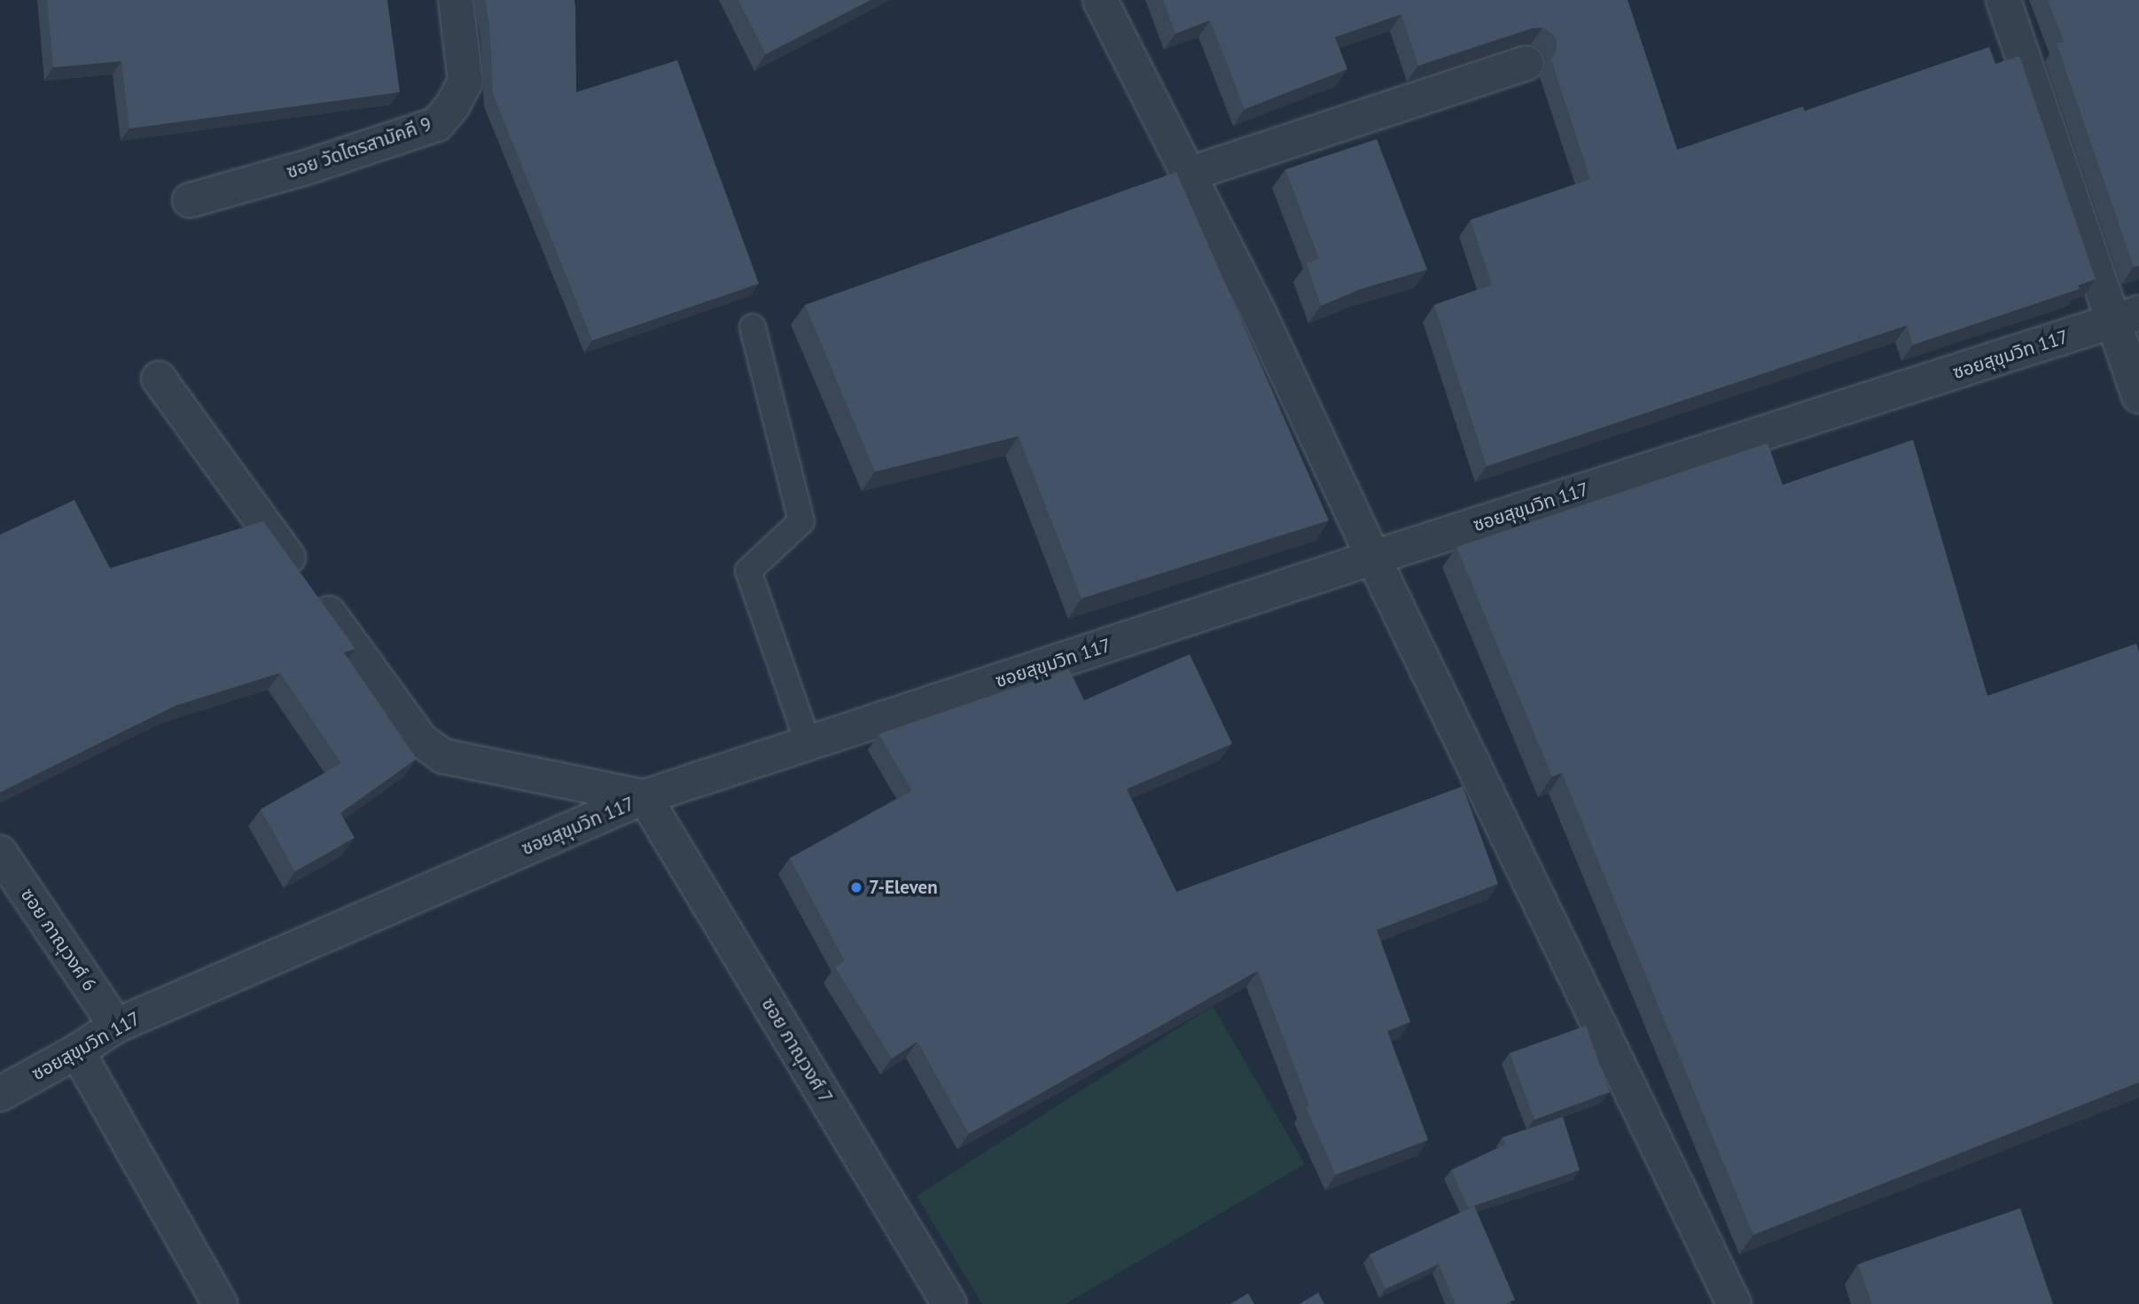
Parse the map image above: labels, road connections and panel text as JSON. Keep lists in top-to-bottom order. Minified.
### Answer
{"streets":{"street":["ซอย วัดไตรสามัคคี 9","ซอยสุขุมวิท 117","ซอย ภาณุวงศ์ 6","ซอย ภาณุวงศ์ 7"]},"crossings":[["ซอยสุขุมวิท 117","ซอย ภาณุวงศ์ 6"],["ซอยสุขุมวิท 117","ซอย ภาณุวงศ์ 7"]],"places":["7-Eleven"]}
